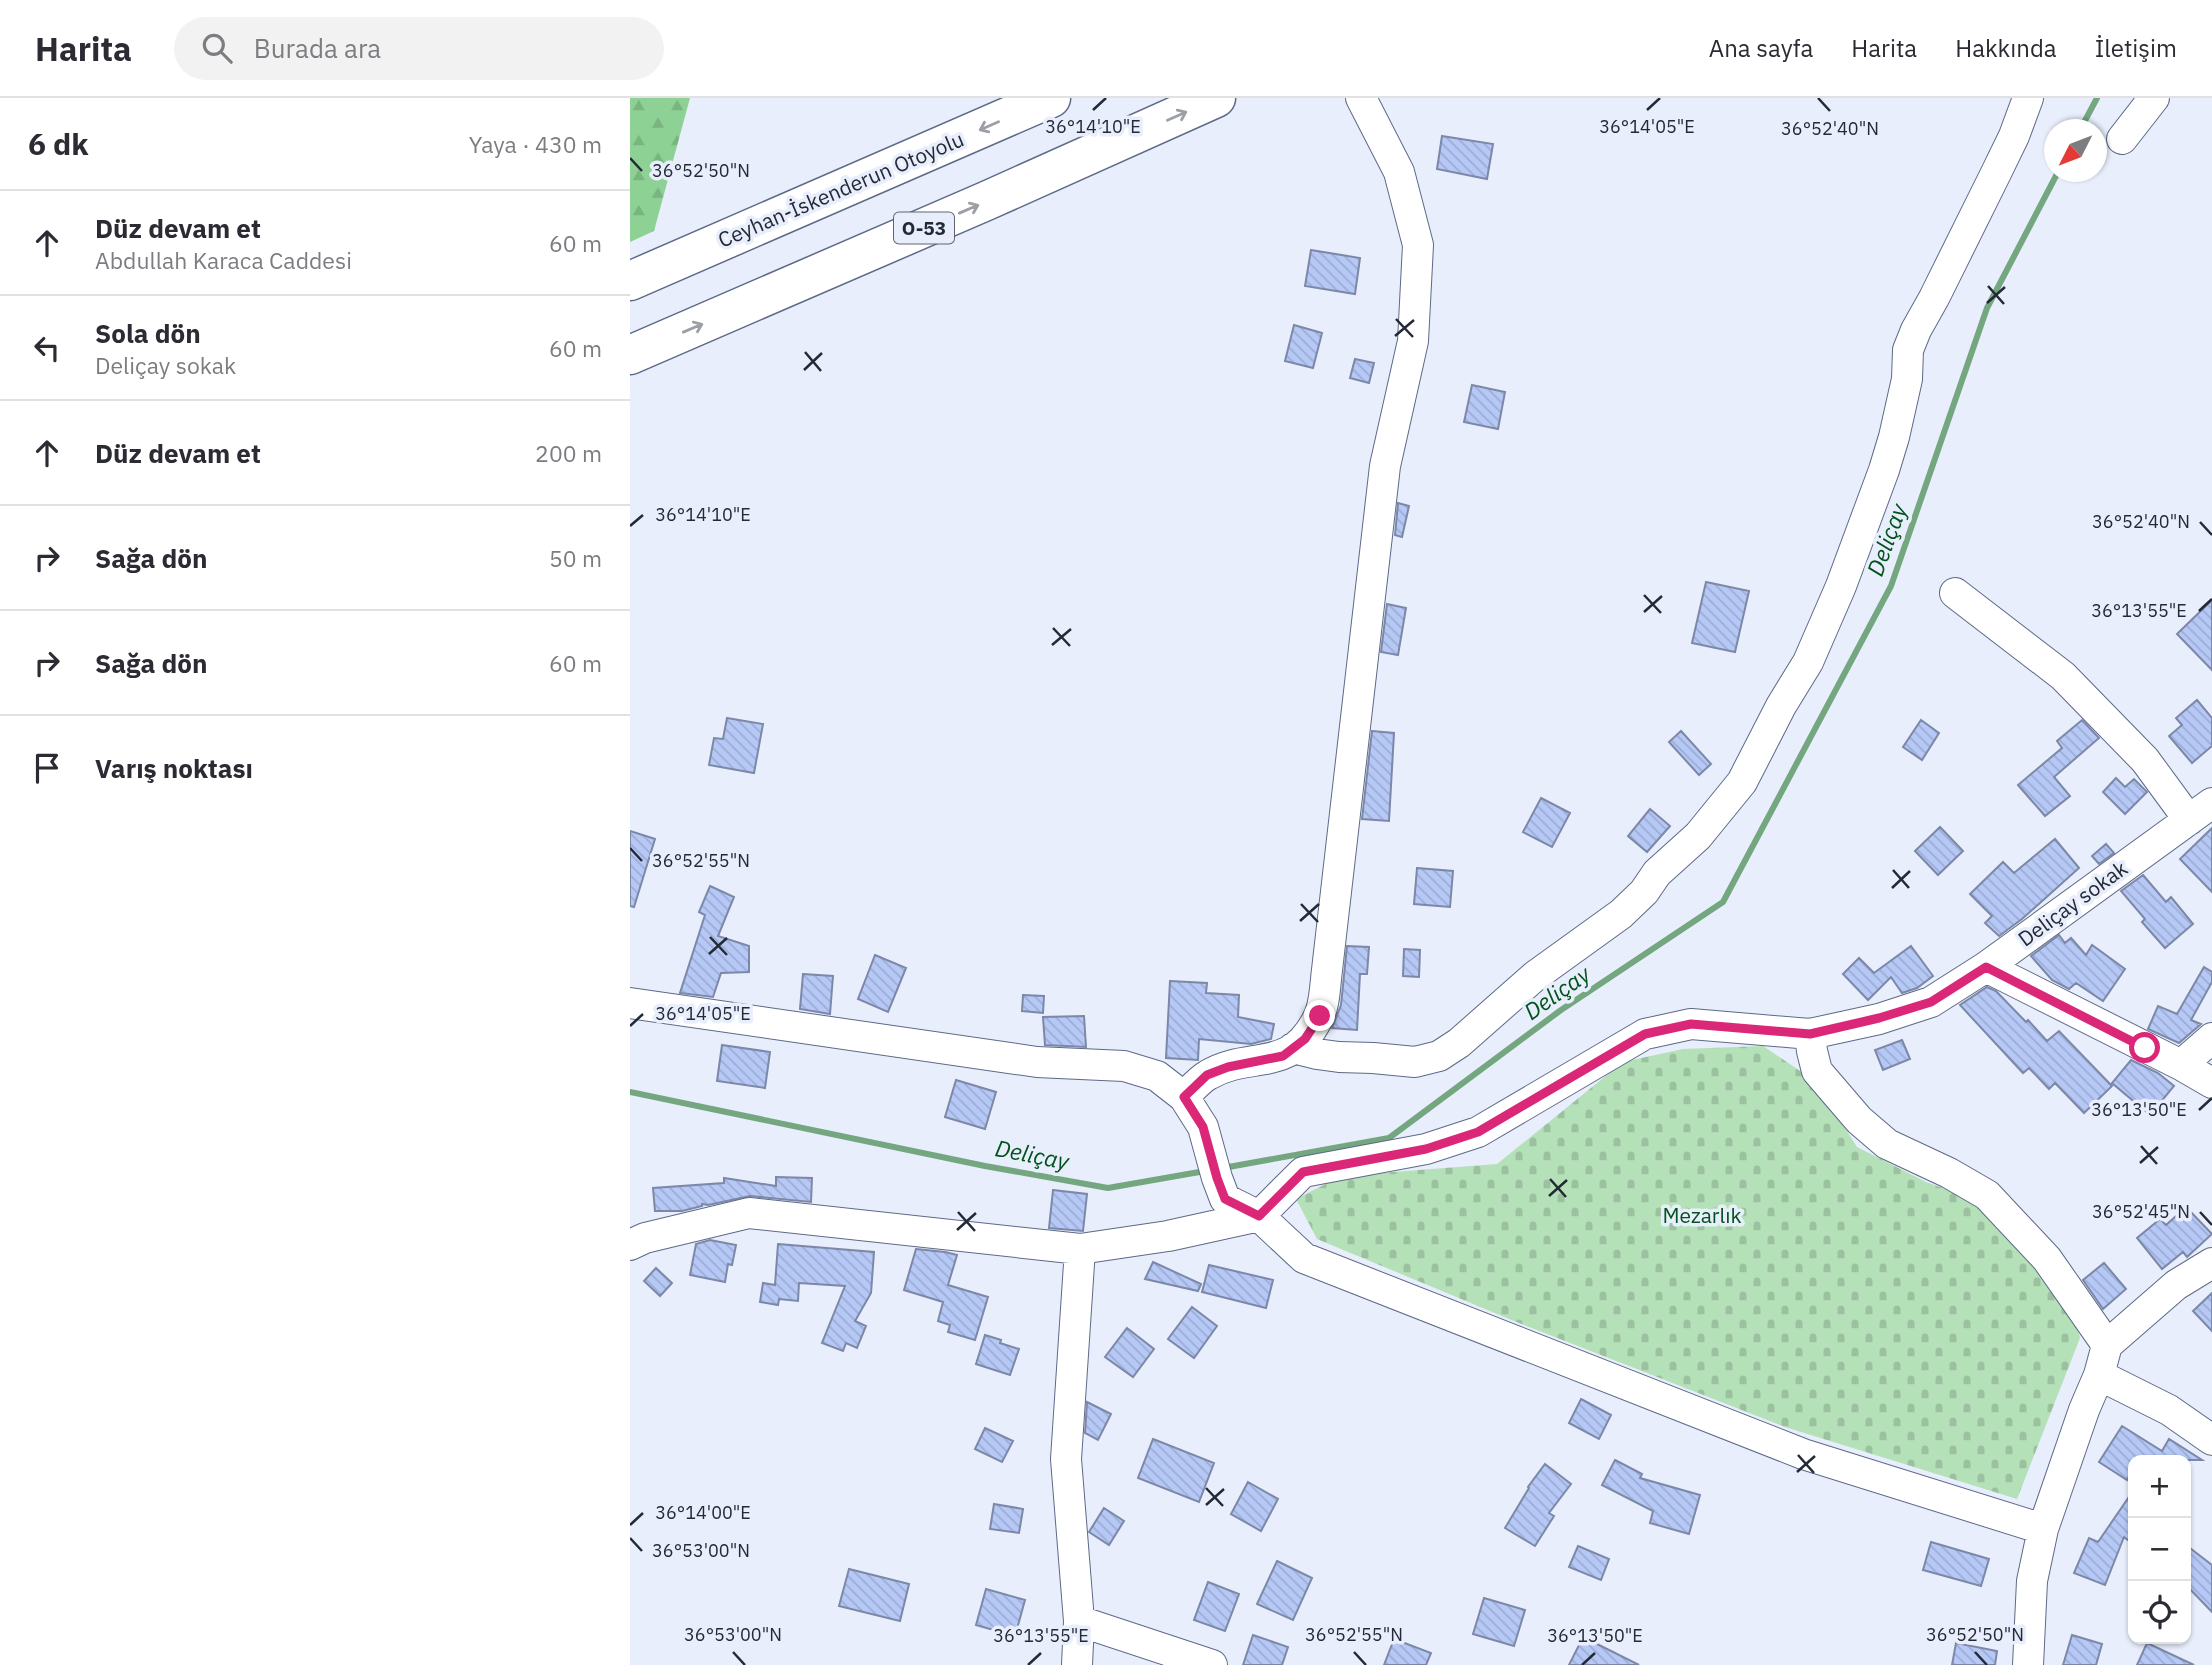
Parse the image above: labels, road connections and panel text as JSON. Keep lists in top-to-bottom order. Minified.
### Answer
{"streets":{"highway":["Ceyhan-İskenderun Otoyolu","O-53"],"street":["Deliçay sokak"]},"water":["Deliçay"],"parks":["Mezarlık"],"north":"bottom left","page":{"header":"Harita","search":"Burada ara","nav":["Ana sayfa","Harita","Hakkında","İletişim"],"heading":["6 dk","Yaya · 430 m"],"list":[["Düz devam et","Abdullah Karaca Caddesi","60 m"],["Sola dön","Deliçay sokak","60 m"],["Düz devam et","200 m"],["Sağa dön","50 m"],["Sağa dön","60 m"],"Varış noktası"],"map_buttons":["+","−"]},"coordinates":["36°14'10\"E","36°14'05\"E","36°52'40\"N","36°52'50\"N","36°13'55\"E","36°52'55\"N","36°13'50\"E","36°52'45\"N","36°14'00\"E","36°53'00\"N"]}
